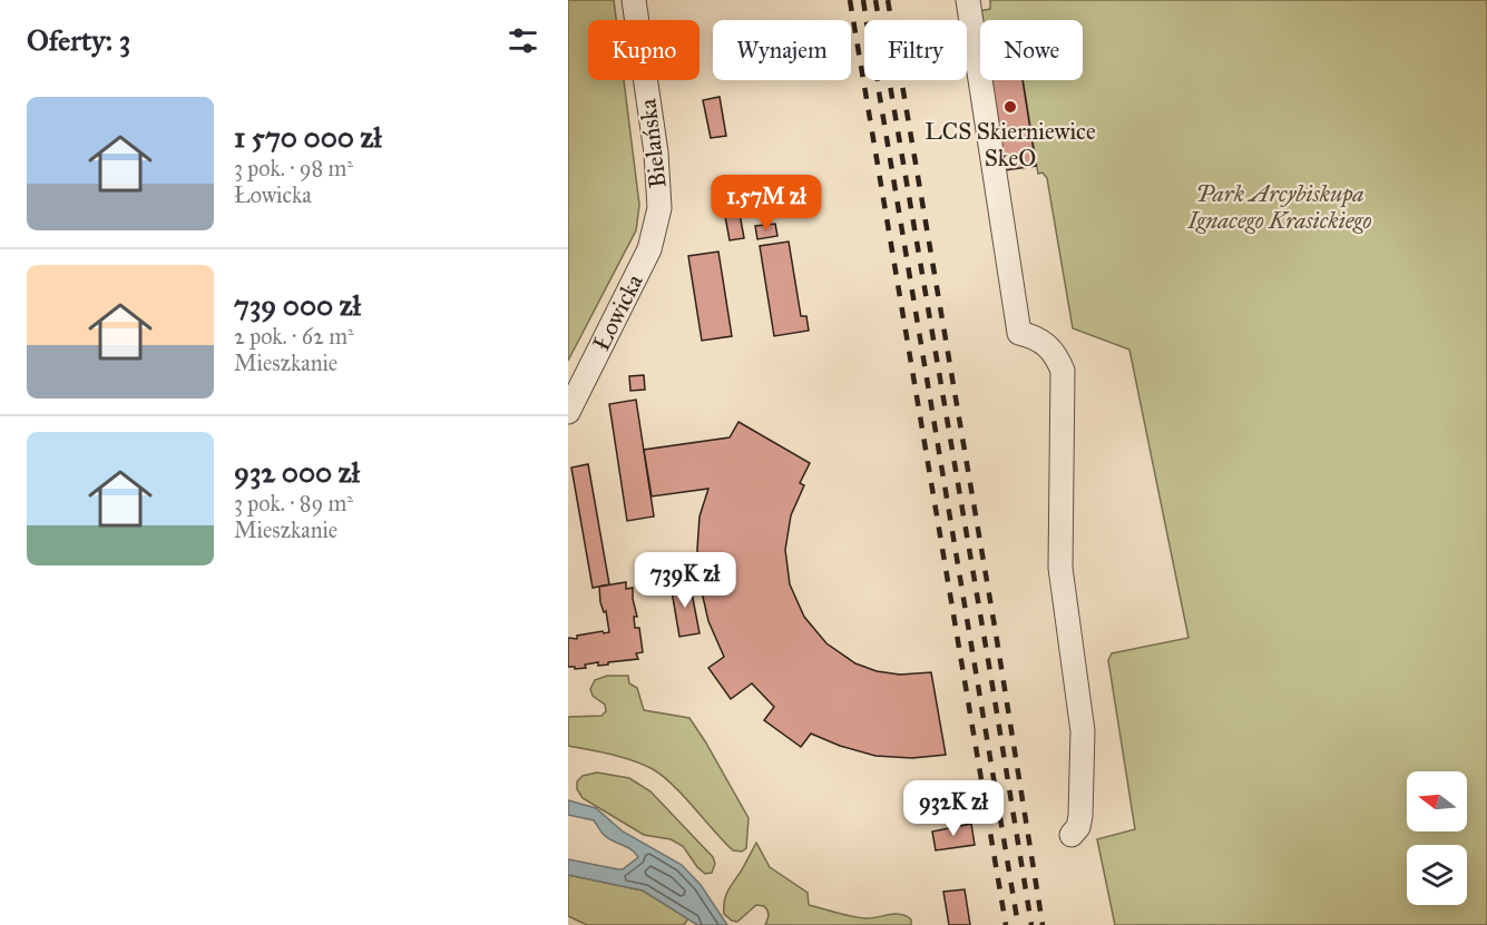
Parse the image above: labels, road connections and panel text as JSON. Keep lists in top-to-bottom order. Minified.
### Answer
{"streets":{"street":["Bielańska","Łowicka"]},"crossings":[["Bielańska","Łowicka"]],"parks":["Park Arcybiskupa Ignacego Krasickiego"],"places":["LCS Skierniewice SkeO"],"north":"left","page":{"heading":"Oferty: 3","chip":["Kupno","Wynajem","Filtry","Nowe"],"list":[{"name":"1 570 000 zł","note":"3 pok. · 98 m² · Łowicka"},{"name":"739 000 zł","note":"2 pok. · 62 m² · Mieszkanie"},{"name":"932 000 zł","note":"3 pok. · 89 m² · Mieszkanie"}],"price":["1.57M zł","739K zł","932K zł"]}}
